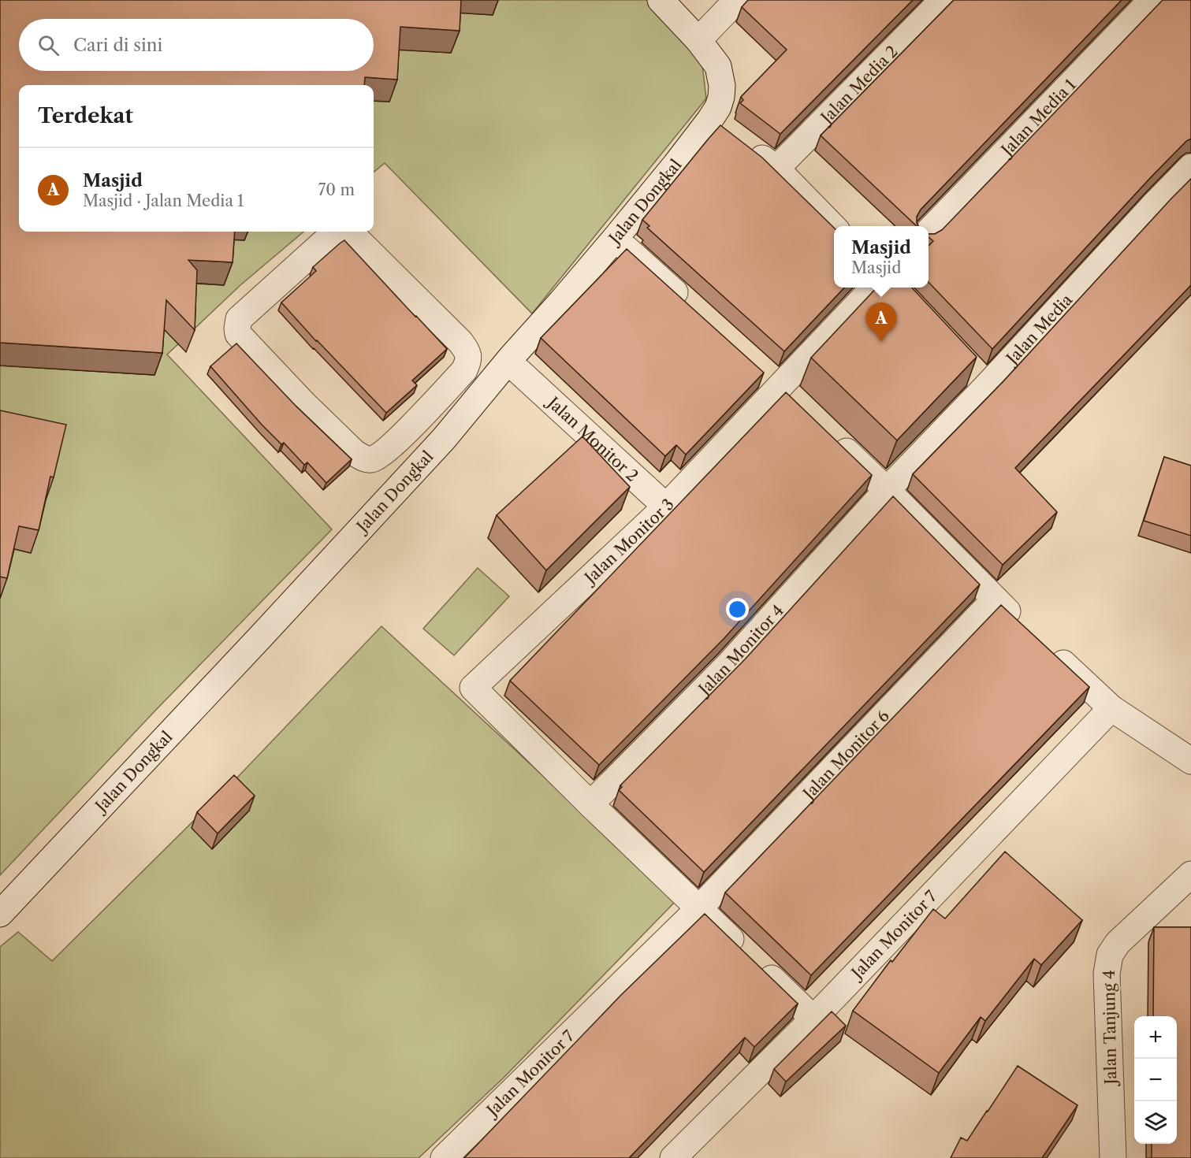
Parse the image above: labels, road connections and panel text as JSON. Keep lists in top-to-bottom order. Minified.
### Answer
{"streets":{"street":["Jalan Media 2","Jalan Media 1","Jalan Dongkal","Jalan Media","Jalan Monitor 2","Jalan Monitor 3","Jalan Monitor 4","Jalan Monitor 6","Jalan Monitor 7","Jalan Tanjung 4"]},"crossings":[["Jalan Media","Jalan Monitor 4"],["Jalan Monitor 2","Jalan Monitor 3"],["Jalan Monitor 3","Jalan Monitor 4"],["Jalan Monitor 6","Jalan Monitor 7"]],"page":{"search":"Cari di sini","heading":"Terdekat","list":[{"mark":"A","name":"Masjid","note":"Masjid · Jalan Media 1","value":"70 m"}],"popup":["Masjid","Masjid"],"pins":"A","map_buttons":["+","−"]}}
